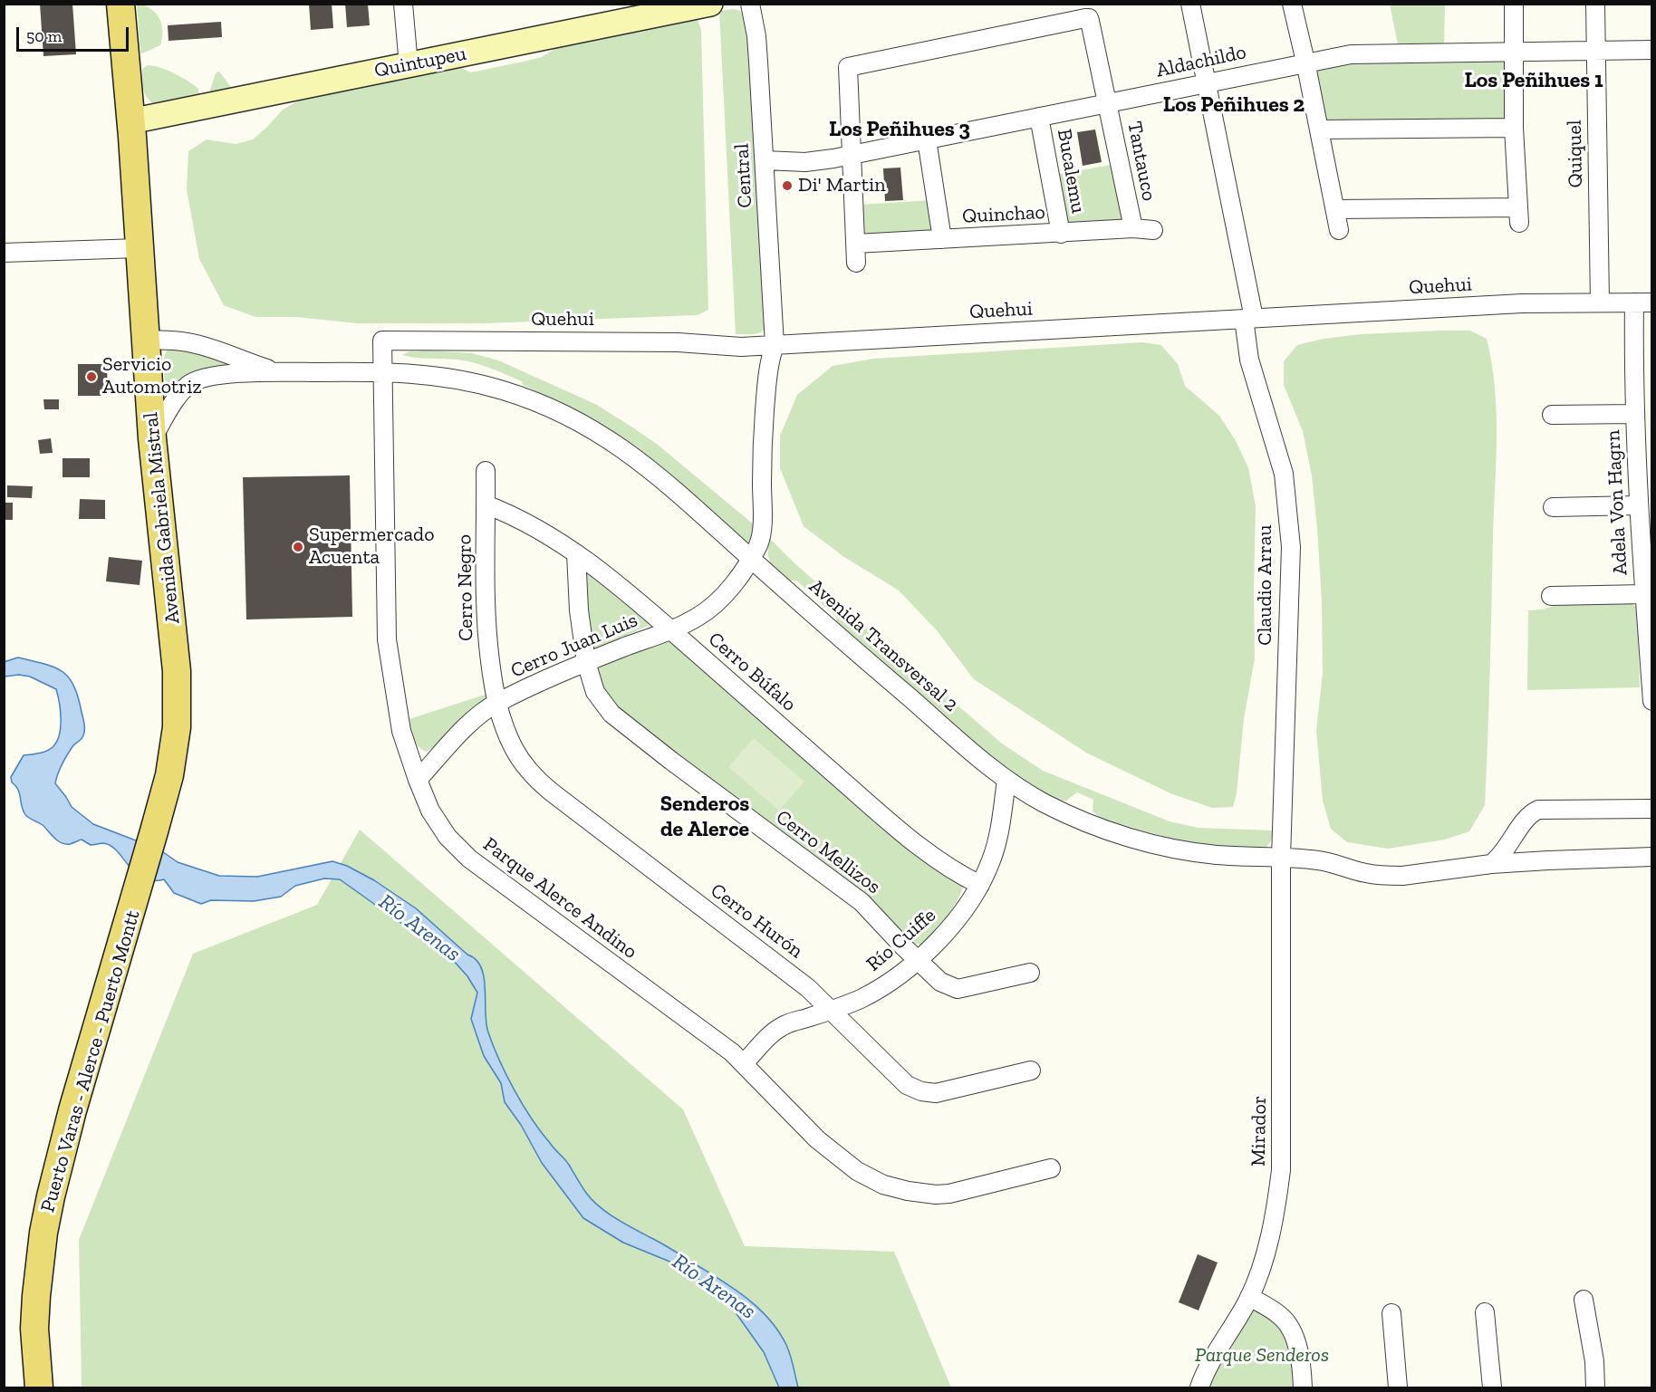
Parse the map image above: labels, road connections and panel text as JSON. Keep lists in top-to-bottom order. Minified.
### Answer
{"streets":{"main road":["Avenida Gabriela Mistral","Puerto Varas - Alerce - Puerto Montt"],"street":["Aldachildo","Quintupeu","Quiquel","Tantauco","Bucalemu","Central","Quinchao","Quehui","Adela Von Hagrn","Claudio Arrau","Cerro Negro","Cerro Juan Luis","Avenida Transversal 2","Cerro Búfalo","Cerro Mellizos","Parque Alerce Andino","Cerro Hurón","Río Cuiffe","Mirador"]},"crossings":[["Aldachildo","Quiquel"],["Aldachildo","Tantauco"],["Aldachildo","Bucalemu"],["Aldachildo","Central"],["Aldachildo","Claudio Arrau"],["Quintupeu","Avenida Gabriela Mistral"],["Quiquel","Quehui"],["Tantauco","Quinchao"],["Bucalemu","Quinchao"],["Central","Quehui"],["Central","Cerro Juan Luis"],["Central","Avenida Transversal 2"],["Quehui","Adela Von Hagrn"],["Quehui","Claudio Arrau"],["Quehui","Avenida Transversal 2"],["Quehui","Parque Alerce Andino"],["Avenida Gabriela Mistral","Avenida Transversal 2"],["Avenida Gabriela Mistral","Puerto Varas - Alerce - Puerto Montt"],["Claudio Arrau","Avenida Transversal 2"],["Claudio Arrau","Mirador"],["Cerro Negro","Cerro Juan Luis"],["Cerro Negro","Cerro Búfalo"],["Cerro Negro","Cerro Hurón"],["Cerro Juan Luis","Avenida Transversal 2"],["Cerro Juan Luis","Cerro Búfalo"],["Cerro Juan Luis","Cerro Mellizos"],["Cerro Juan Luis","Parque Alerce Andino"],["Cerro Juan Luis","Cerro Hurón"],["Avenida Transversal 2","Parque Alerce Andino"],["Avenida Transversal 2","Río Cuiffe"],["Avenida Transversal 2","Mirador"],["Cerro Búfalo","Cerro Mellizos"],["Cerro Búfalo","Río Cuiffe"],["Cerro Mellizos","Río Cuiffe"],["Parque Alerce Andino","Río Cuiffe"],["Cerro Hurón","Río Cuiffe"]],"districts":["Los Peñihues 1","Los Peñihues 2","Los Peñihues 3","Senderos de Alerce"],"water":["Río Arenas"],"parks":["Parque Senderos"],"places":["Di' Martin","Servicio Automotriz","Supermercado Acuenta"],"scale_bar":"50 m"}
